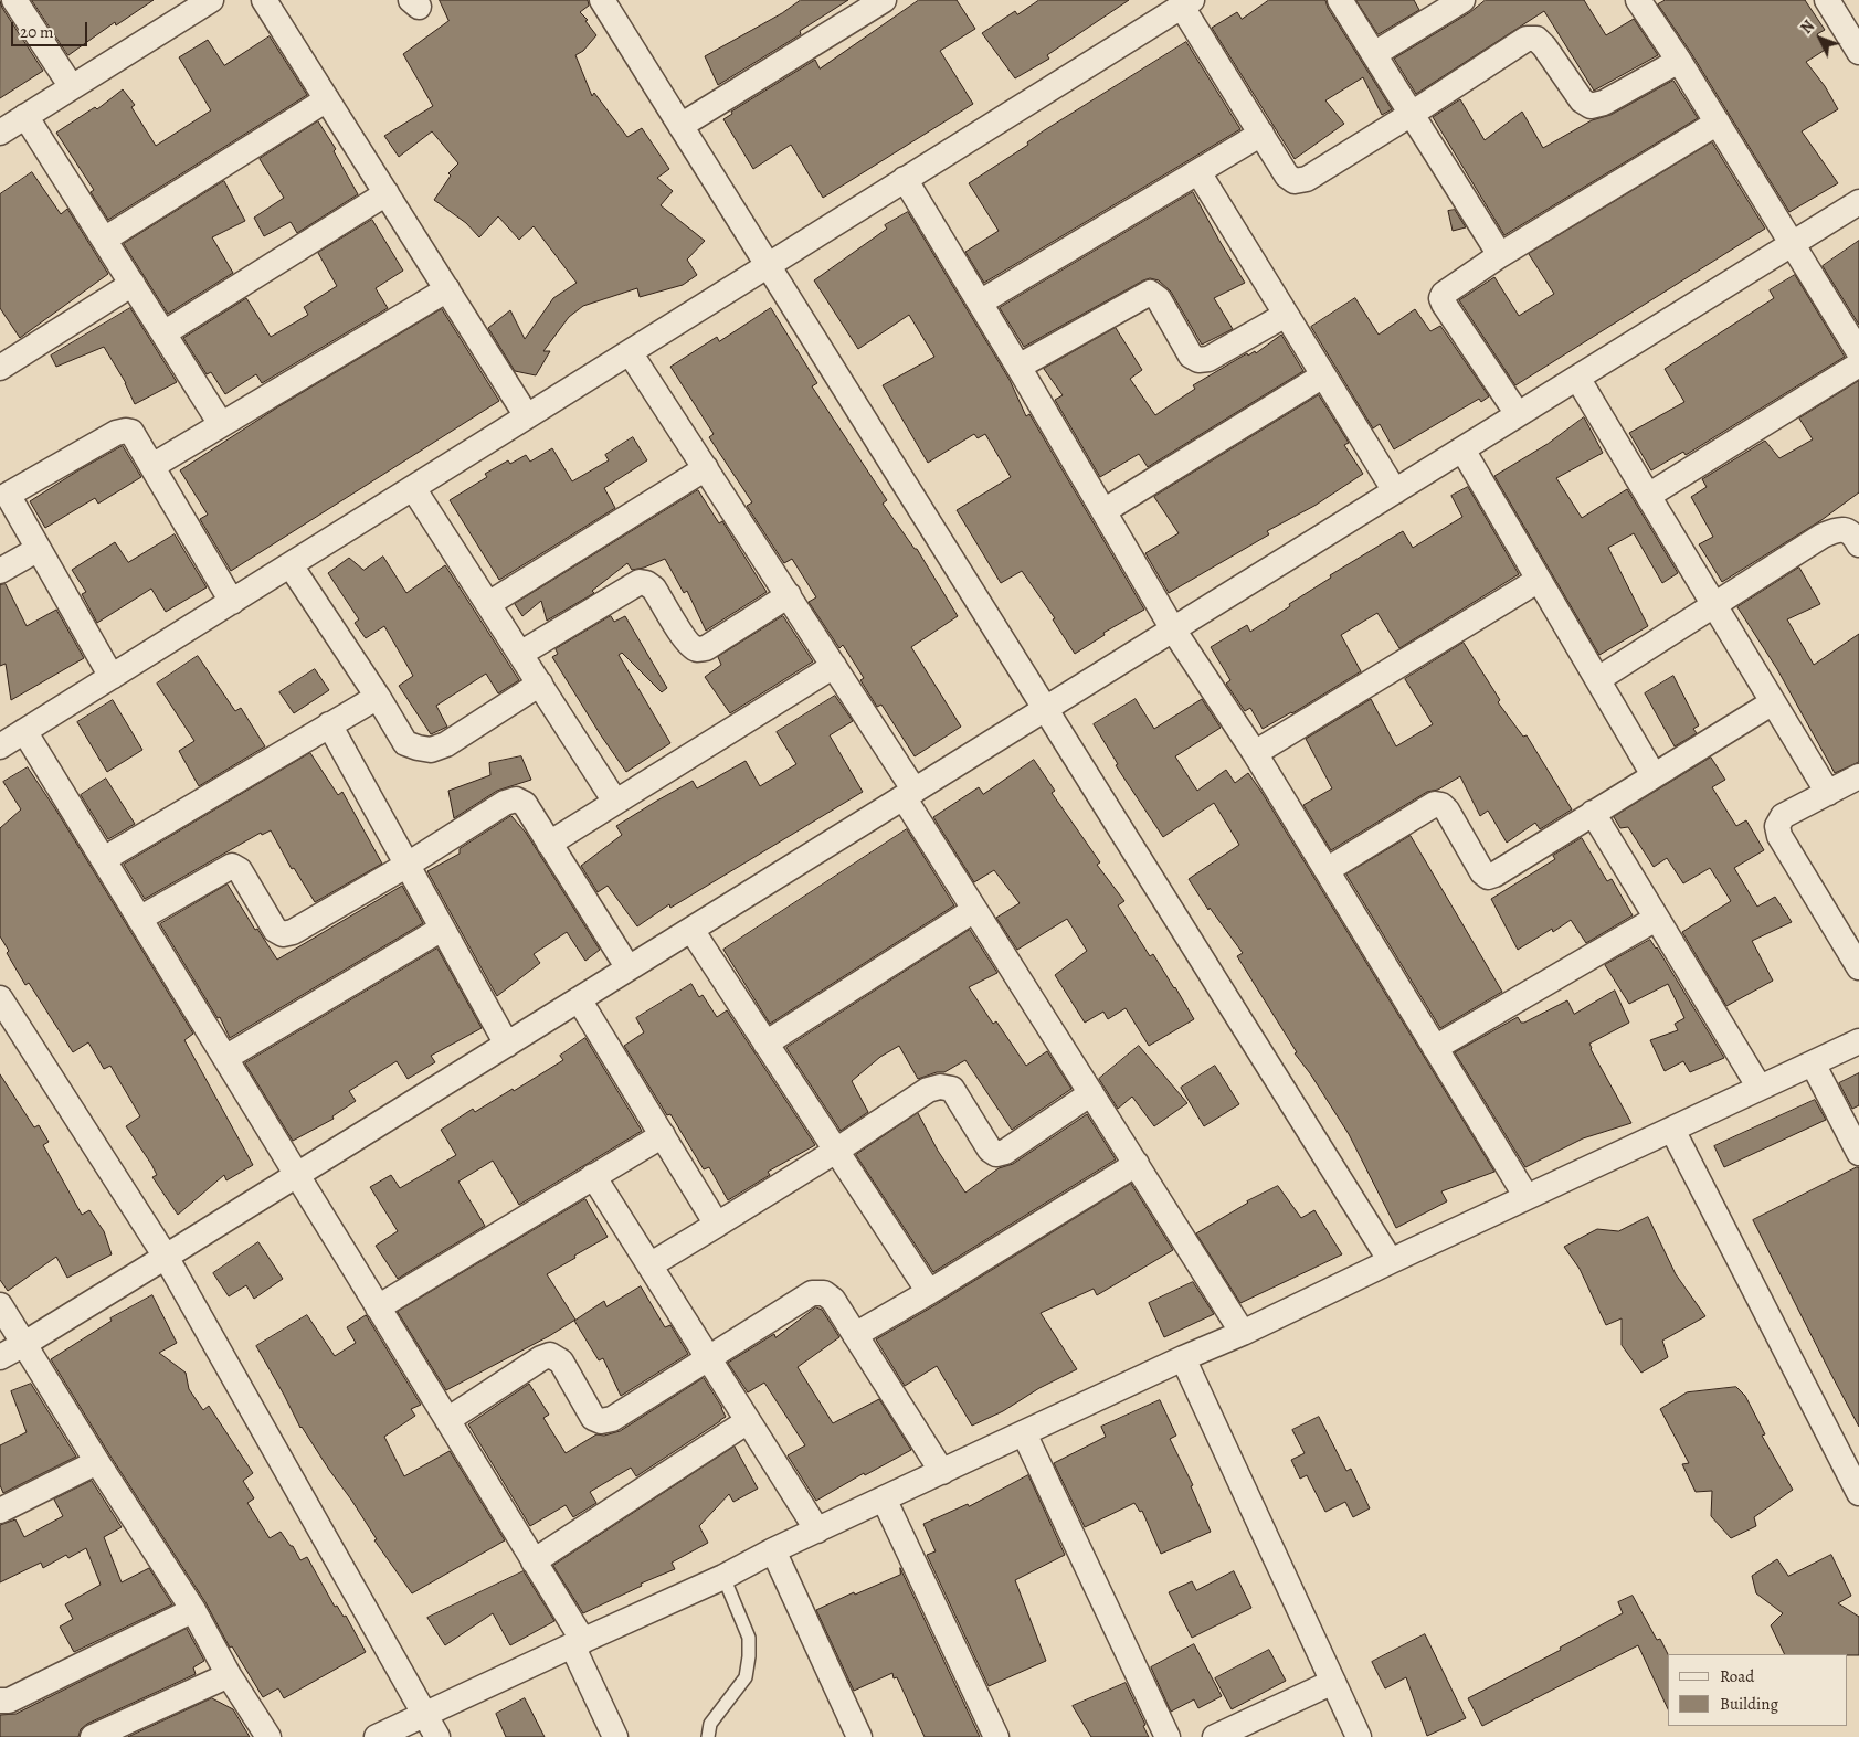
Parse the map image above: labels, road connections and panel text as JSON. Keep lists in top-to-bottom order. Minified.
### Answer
{"legend":["Road","Building"],"scale_bar":"20 m","north":"top left"}
